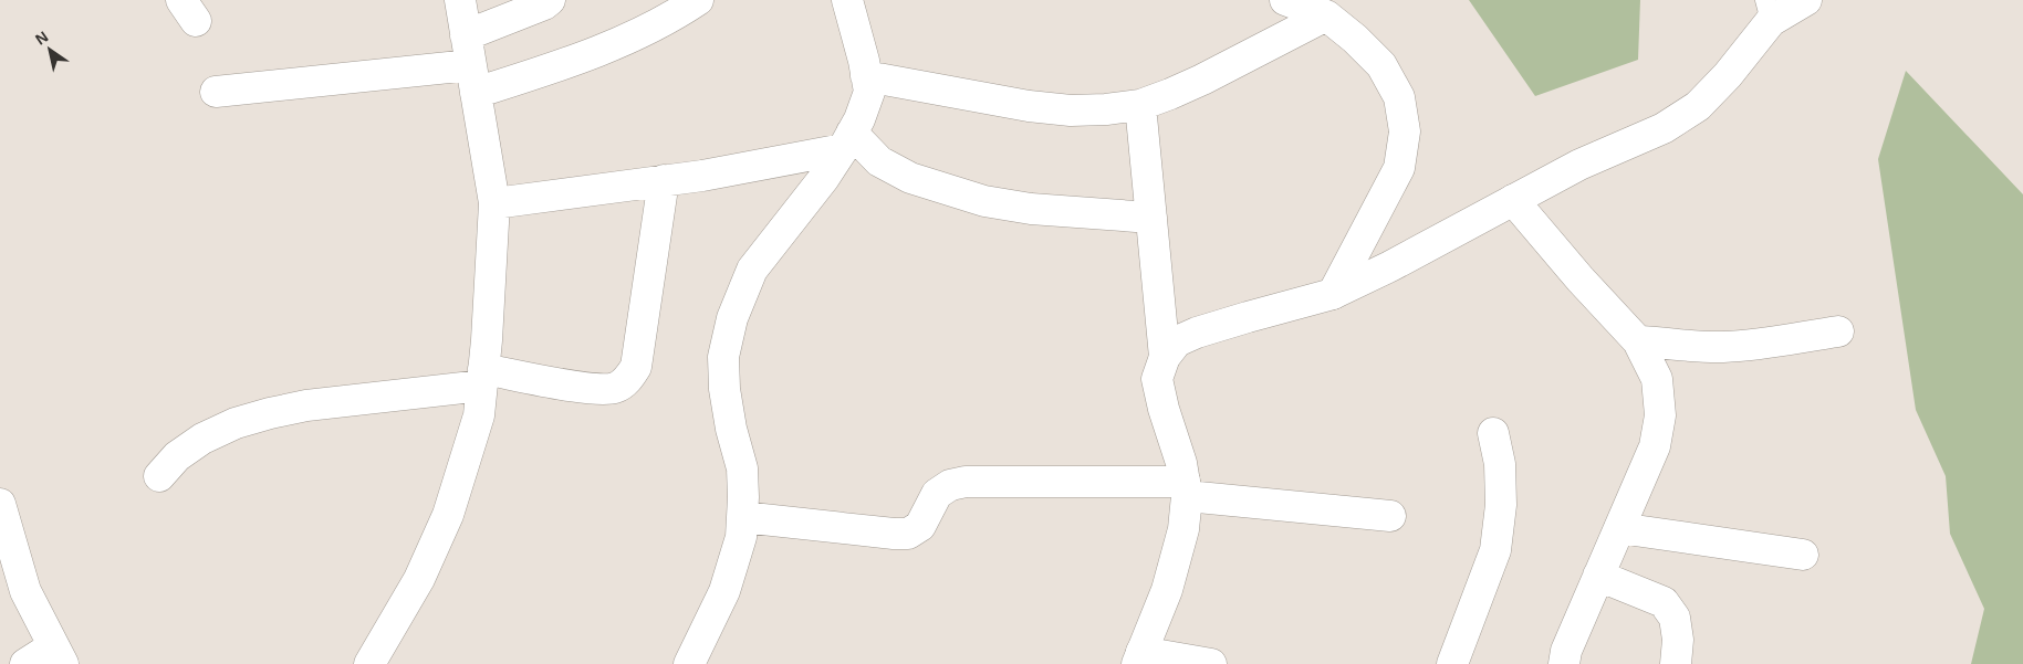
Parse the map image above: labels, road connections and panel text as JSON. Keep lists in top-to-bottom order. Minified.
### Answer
{"north":"top left"}
